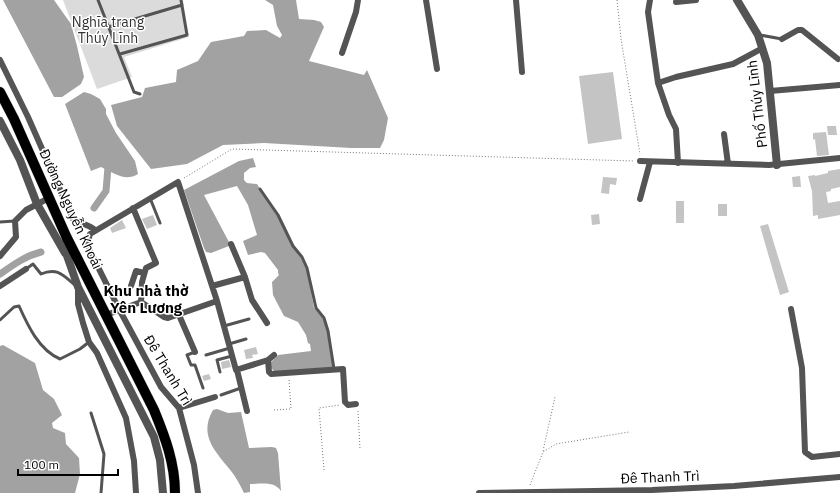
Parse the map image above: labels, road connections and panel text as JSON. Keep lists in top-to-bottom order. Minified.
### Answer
{"streets":{"main road":["Đường Nguyễn Khoái"],"street":["Phố Thúy Lĩnh","Đê Thanh Trì"]},"districts":["Khu nhà thờ Yên Lương"],"parks":["Nghĩa trang Thúy Lĩnh"],"scale_bar":"100 m"}
